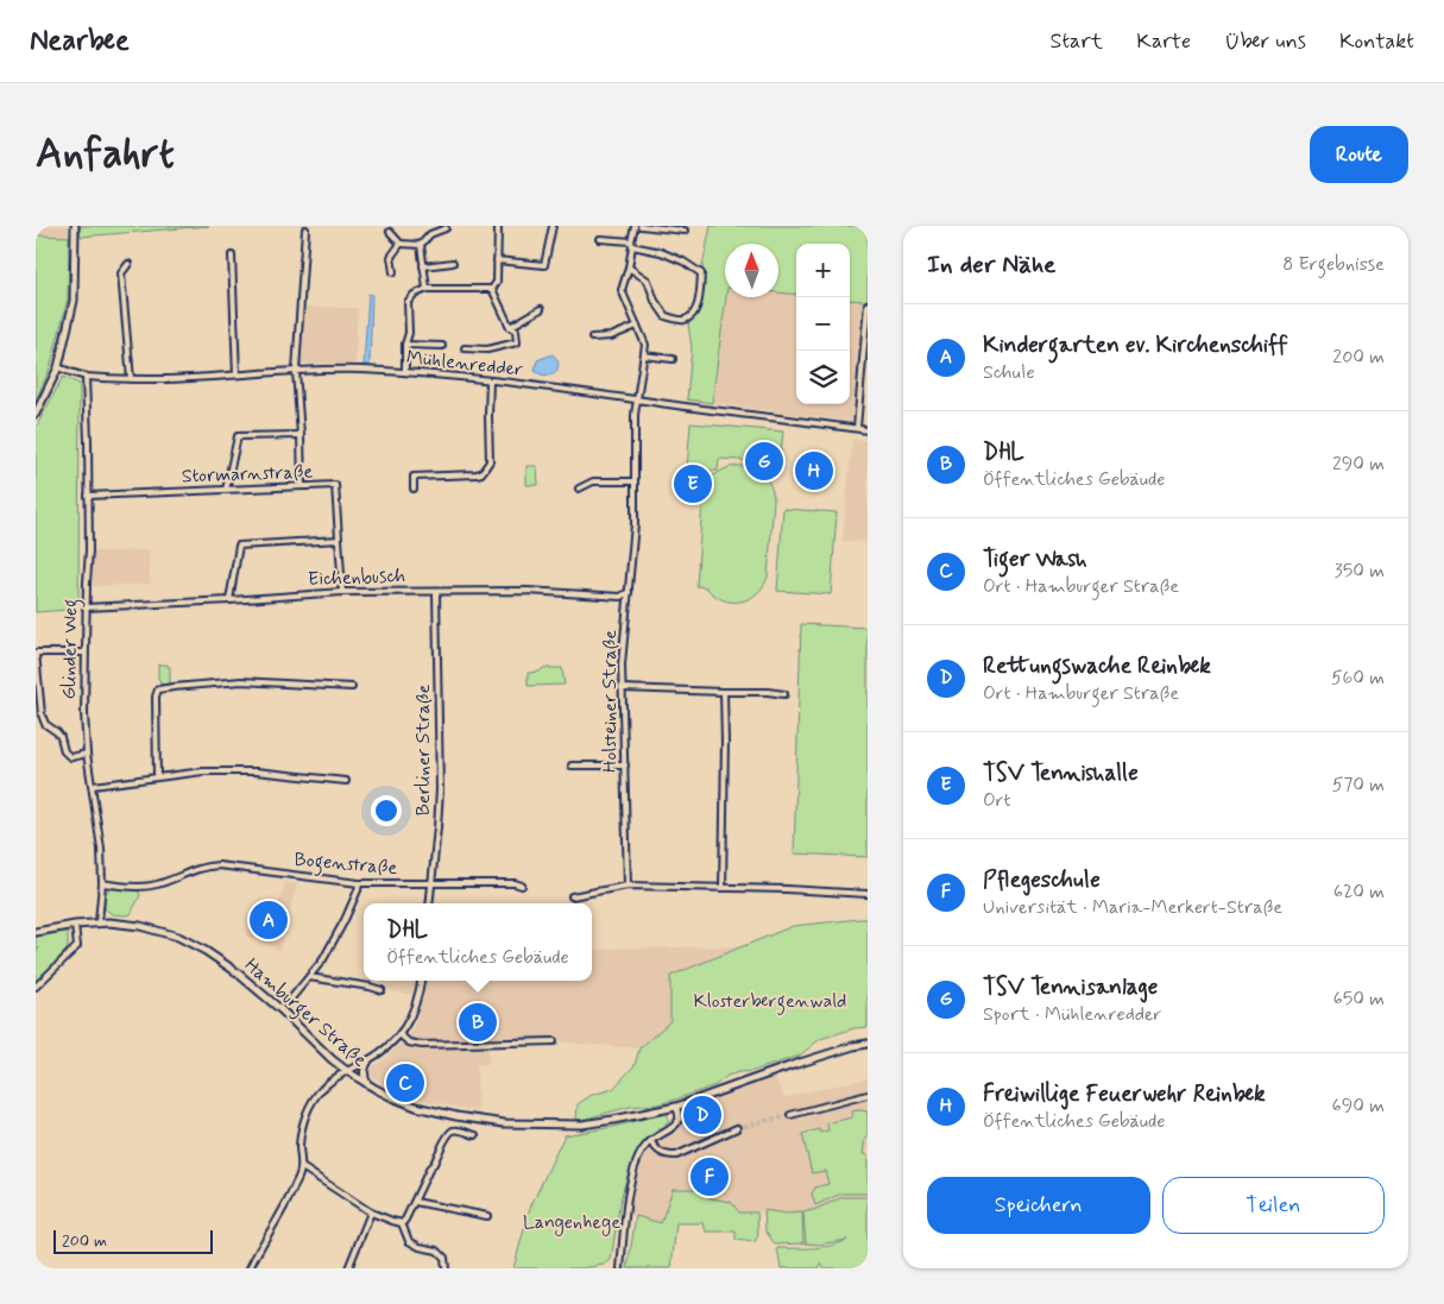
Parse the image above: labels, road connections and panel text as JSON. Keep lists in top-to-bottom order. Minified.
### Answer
{"streets":{"main road":["Hamburger Straße"],"street":["Mühlenredder","Stormarnstraße","Eichenbusch","Glinder Weg","Holsteiner Straße","Berliner Straße","Bogenstraße"]},"crossings":[["Mühlenredder","Glinder Weg"],["Mühlenredder","Holsteiner Straße"],["Stormarnstraße","Eichenbusch"],["Stormarnstraße","Glinder Weg"],["Eichenbusch","Glinder Weg"],["Eichenbusch","Holsteiner Straße"],["Eichenbusch","Berliner Straße"],["Glinder Weg","Bogenstraße"],["Glinder Weg","Hamburger Straße"],["Berliner Straße","Bogenstraße"]],"parks":["Klosterbergenwald","Langenhege"],"scale_bar":"200 m","north":"top","page":{"header":"Nearbee","nav":["Start","Karte","Über uns","Kontakt"],"buttons":["Route",["Speichern","Teilen"]],"title":"Anfahrt","heading":["In der Nähe","8 Ergebnisse"],"map_buttons":["+","−"],"list":[{"mark":"A","name":"Kindergarten ev. Kirchenschiff","note":"Schule","value":"200 m"},{"mark":"B","name":"DHL","note":"Öffentliches Gebäude","value":"290 m"},{"mark":"C","name":"Tiger Wash","note":"Ort · Hamburger Straße","value":"350 m"},{"mark":"D","name":"Rettungswache Reinbek","note":"Ort · Hamburger Straße","value":"560 m"},{"mark":"E","name":"TSV Tennishalle","note":"Ort","value":"570 m"},{"mark":"F","name":"Pflegeschule","note":"Universität · Maria-Merkert-Straße","value":"620 m"},{"mark":"G","name":"TSV Tennisanlage","note":"Sport · Mühlenredder","value":"650 m"},{"mark":"H","name":"Freiwillige Feuerwehr Reinbek","note":"Öffentliches Gebäude","value":"690 m"}],"pins":["G","H","E","A","B","C","D","F"],"popup":["DHL","Öffentliches Gebäude"],"scale":"200 m"}}
